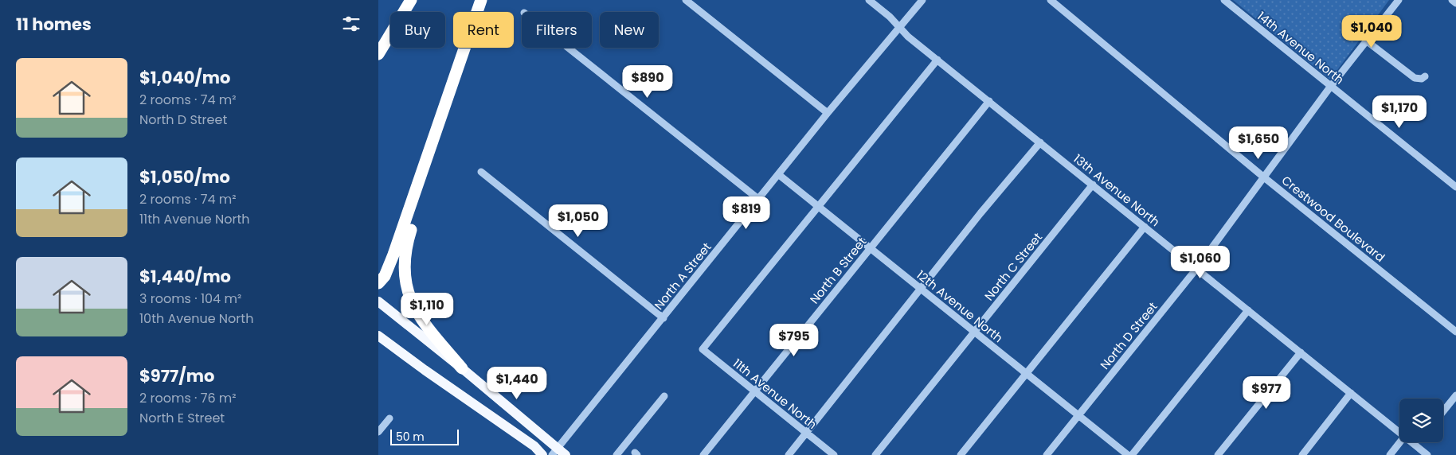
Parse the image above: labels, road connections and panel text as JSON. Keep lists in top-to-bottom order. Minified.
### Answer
{"streets":{"street":["14th Avenue North","13th Avenue North","Crestwood Boulevard","North C Street","North B Street","North A Street","12th Avenue North","North D Street","11th Avenue North"]},"crossings":[["14th Avenue North","North D Street"],["13th Avenue North","North C Street"],["13th Avenue North","North B Street"],["13th Avenue North","North A Street"],["13th Avenue North","North D Street"],["Crestwood Boulevard","North D Street"],["North C Street","12th Avenue North"],["North B Street","12th Avenue North"],["North B Street","11th Avenue North"],["North A Street","12th Avenue North"],["12th Avenue North","North D Street"],["12th Avenue North","11th Avenue North"]],"scale_bar":"50 m","page":{"heading":"11 homes","chip":["Buy","Rent","Filters","New"],"price":["$1,040","$890","$1,170","$1,650","$819","$1,050","$1,060","$1,110","$795","$1,440","$977"],"list":[{"name":"$1,040/mo","note":"2 rooms · 74 m² · North D Street"},{"name":"$1,050/mo","note":"2 rooms · 74 m² · 11th Avenue North"},{"name":"$1,440/mo","note":"3 rooms · 104 m² · 10th Avenue North"},{"name":"$977/mo","note":"2 rooms · 76 m² · North E Street"}],"scale":"50 m"}}
